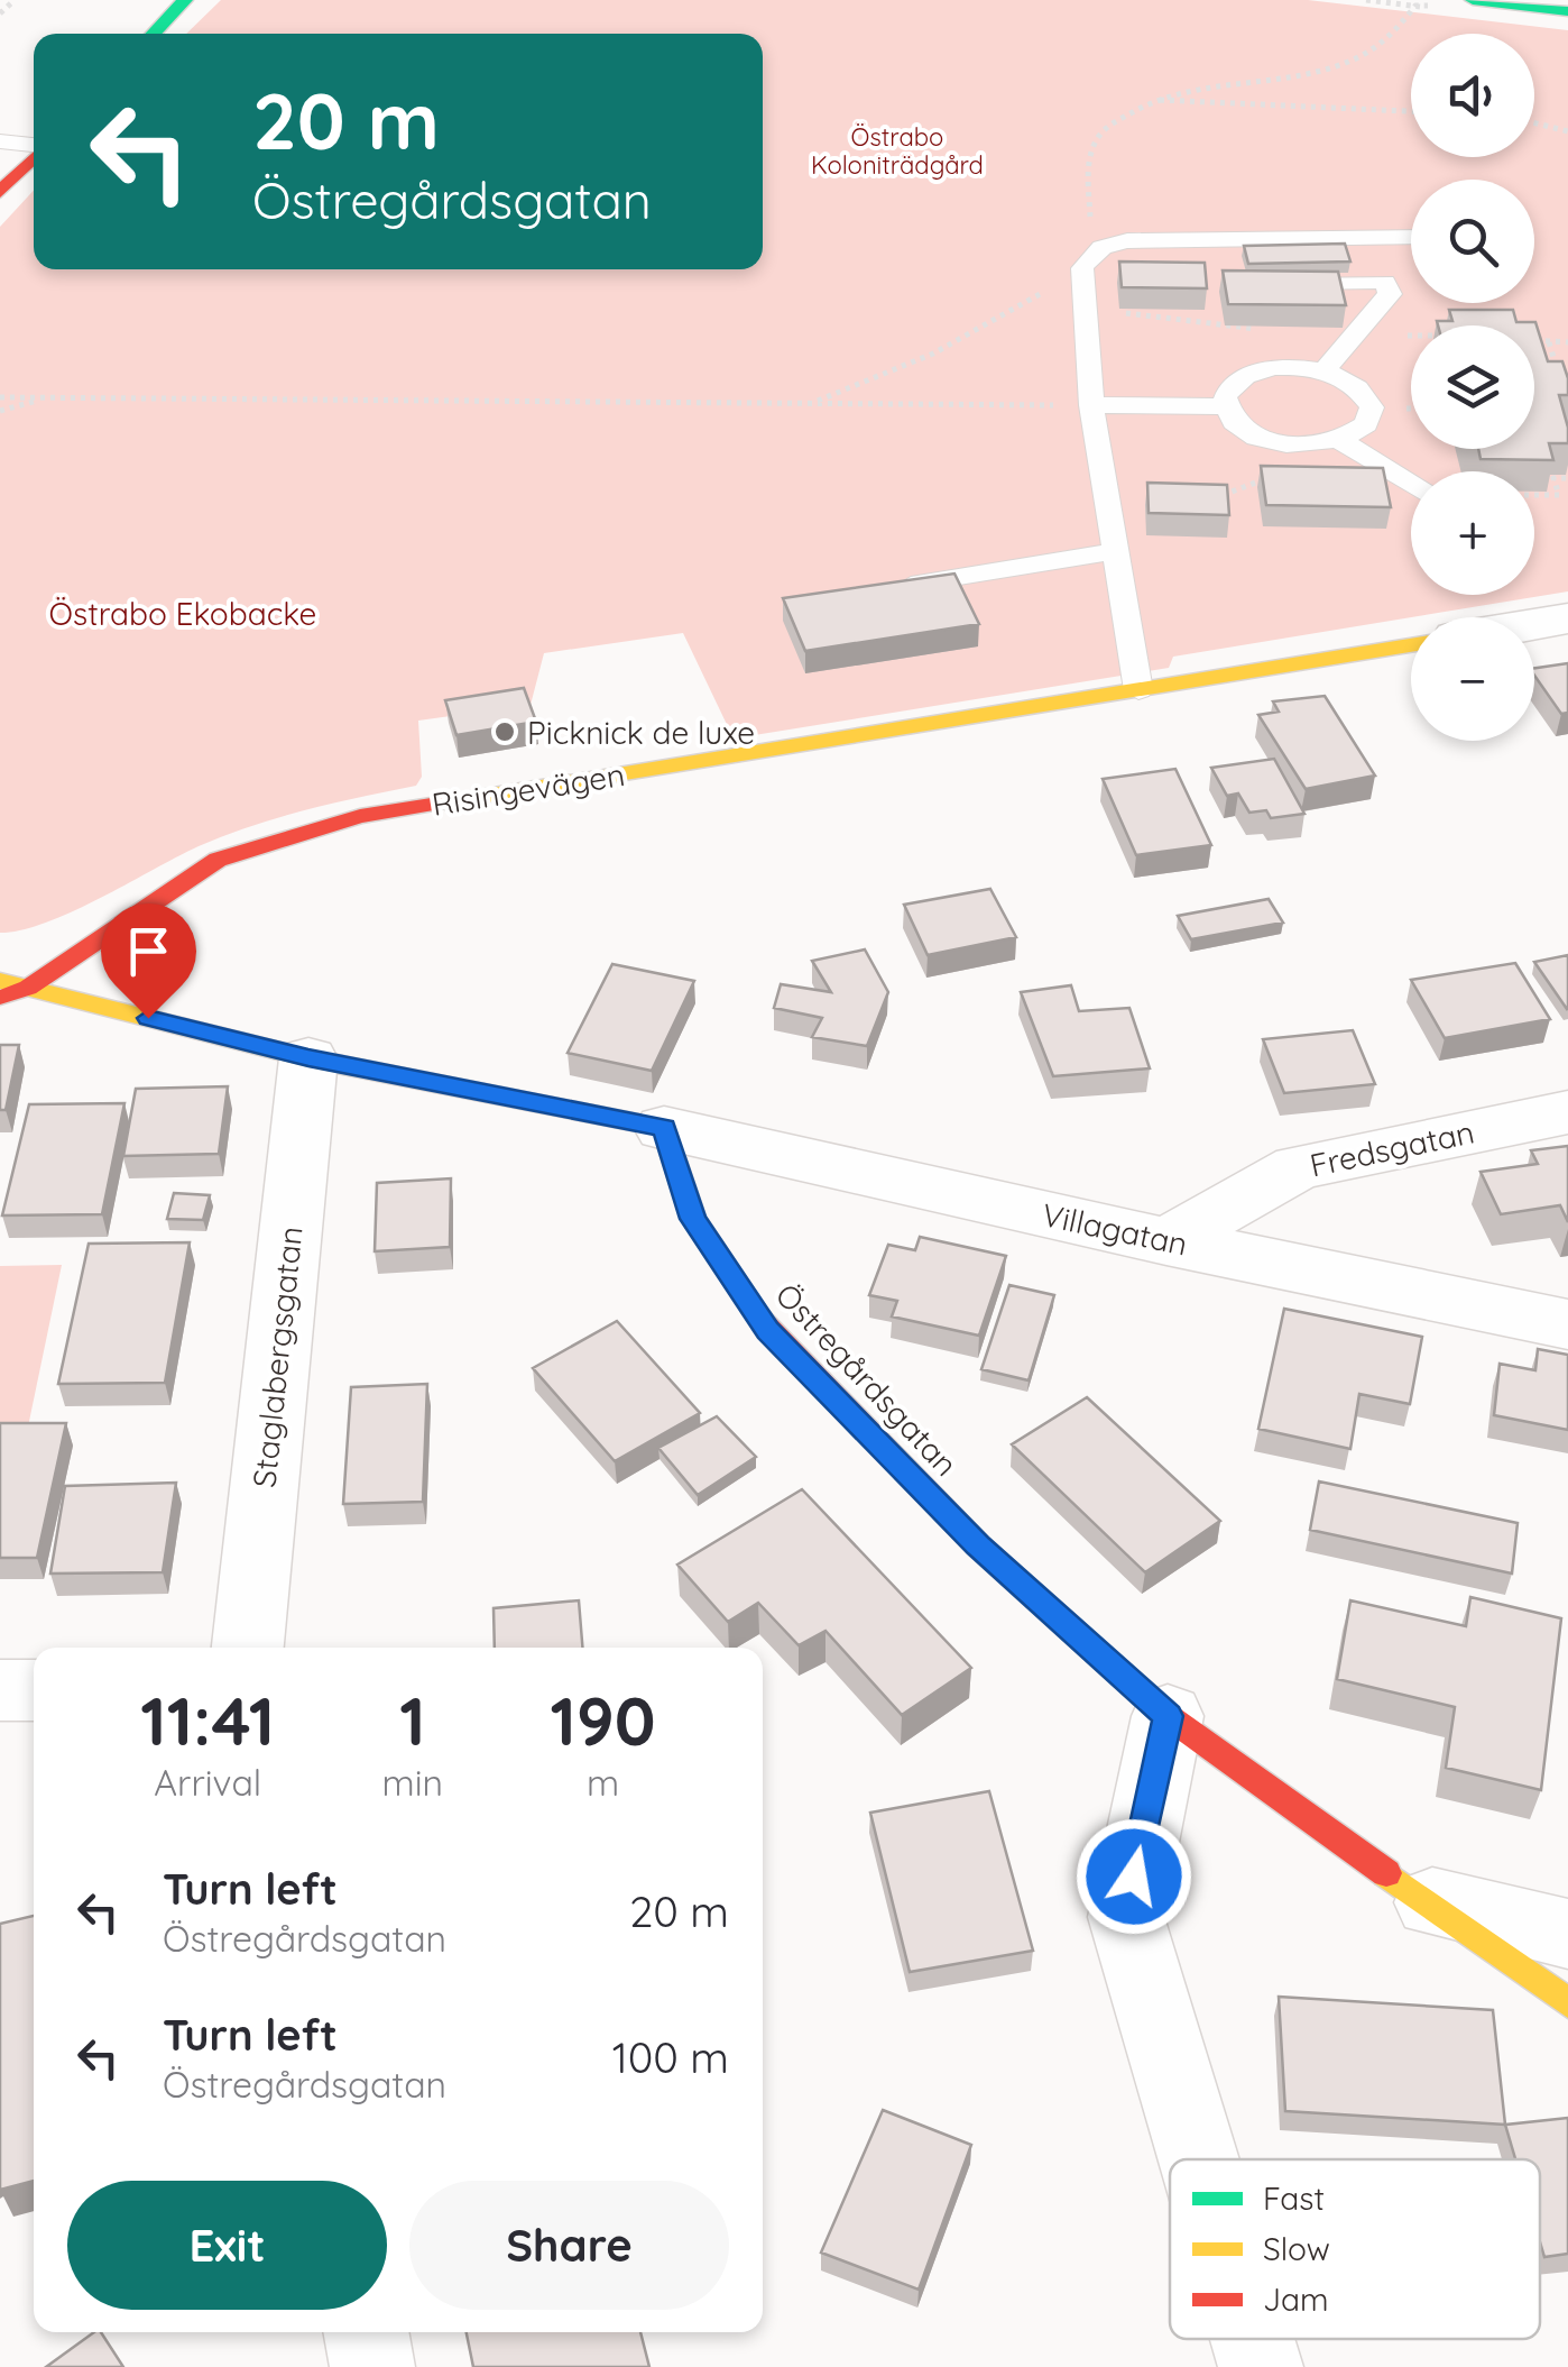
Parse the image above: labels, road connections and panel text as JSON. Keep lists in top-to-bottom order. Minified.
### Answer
{"streets":{"street":["Risingevägen","Fredsgatan","Villagatan","Staglabergsgatan","Östregårdsgatan"]},"crossings":[["Fredsgatan","Villagatan"],["Villagatan","Östregårdsgatan"]],"parks":["Östrabo Koloniträdgård","Östrabo Ekobacke"],"places":["Picknick de luxe"],"legend":["Fast","Slow","Jam"],"page":{"map_buttons":["+","−"],"turn":["20 m","Östregårdsgatan"],"eta":["11:41","Arrival","1","min","190","m"],"list":[{"name":"Turn left","note":"Östregårdsgatan","value":"20 m"},{"name":"Turn left","note":"Östregårdsgatan","value":"100 m"}],"buttons":["Exit","Share"]}}
